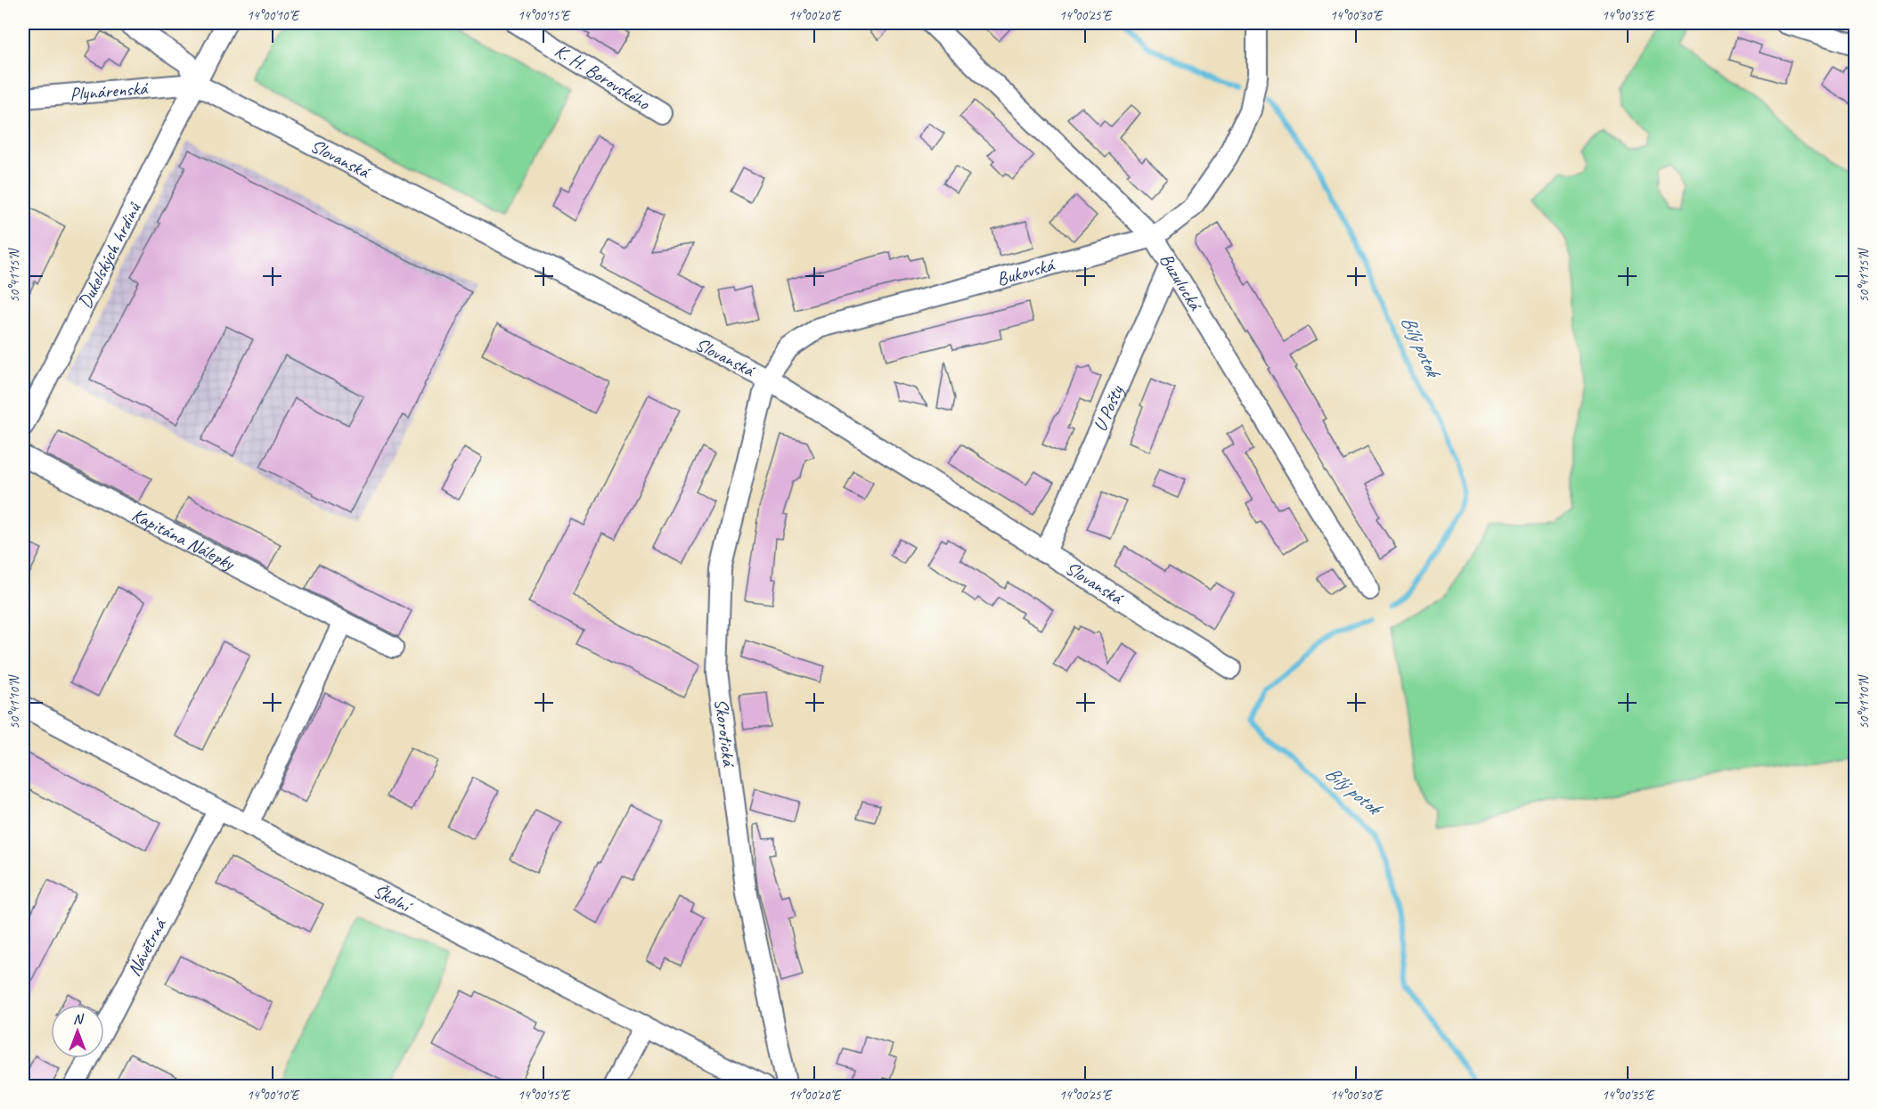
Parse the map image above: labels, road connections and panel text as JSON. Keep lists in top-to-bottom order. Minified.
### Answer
{"streets":{"street":["K. H. Borovského","Plynárenská","Slovanská","Dukelských hrdinů","Bukovská","Buzulucká","U Pošty","Kapitána Nálepky","Skorotická","Školní","Návětrná"]},"crossings":[["Plynárenská","Slovanská"],["Plynárenská","Dukelských hrdinů"],["Slovanská","Dukelských hrdinů"],["Slovanská","Bukovská"],["Slovanská","U Pošty"],["Slovanská","Skorotická"],["Bukovská","Buzulucká"],["Bukovská","Skorotická"],["Buzulucká","U Pošty"],["Školní","Návětrná"]],"water":["Bílý potok"],"north":"top","coordinates":["14°00'10\"E","14°00'15\"E","14°00'20\"E","14°00'25\"E","14°00'30\"E","14°00'35\"E","50°41'15\"N","50°41'10\"N"]}
